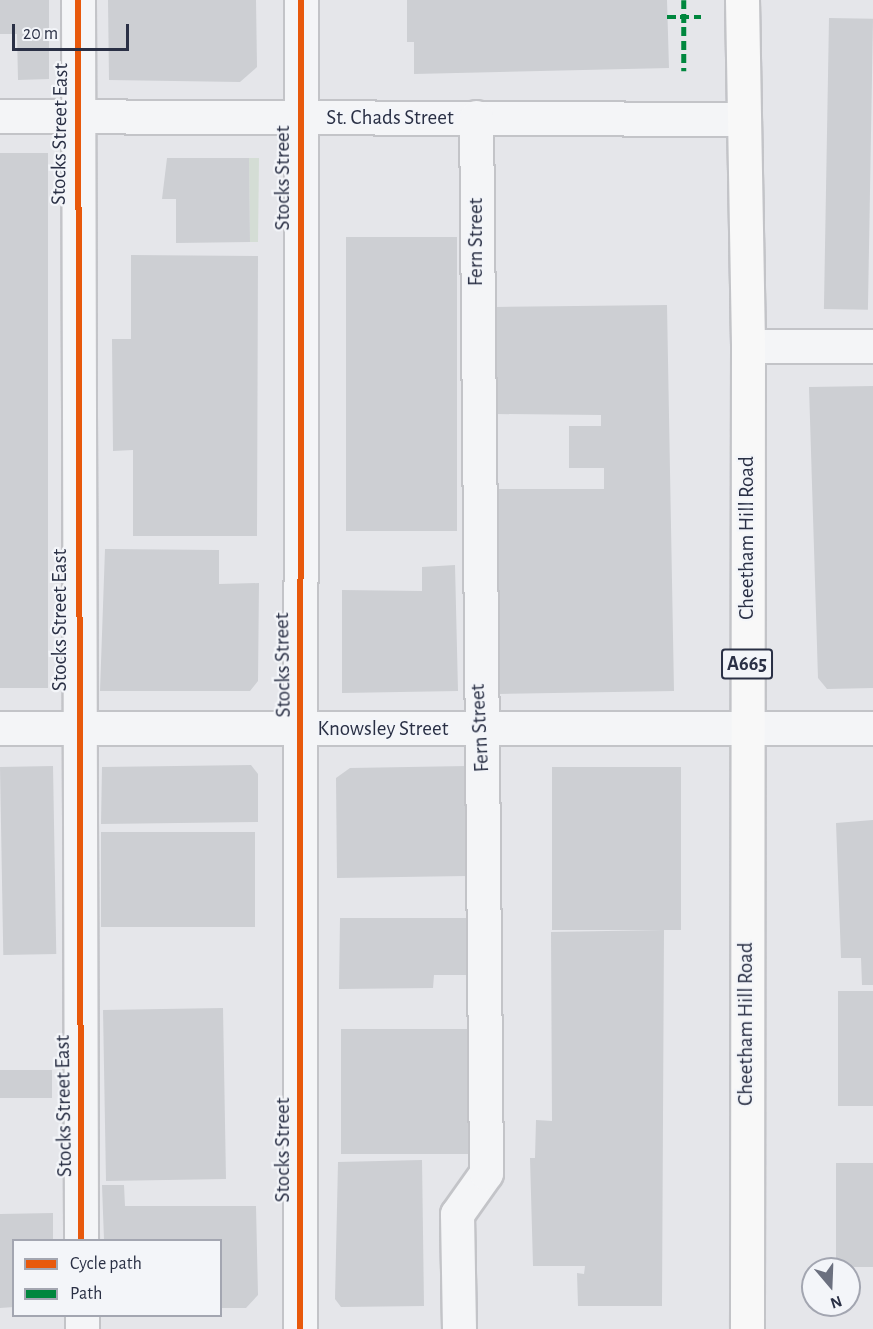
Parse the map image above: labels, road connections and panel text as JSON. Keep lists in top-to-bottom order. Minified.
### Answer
{"streets":{"highway":["Cheetham Hill Road","A665"],"street":["St. Chads Street","Stocks Street East","Stocks Street","Fern Street","Knowsley Street"]},"crossings":[["St. Chads Street","Stocks Street East"],["St. Chads Street","Stocks Street"],["St. Chads Street","Fern Street"],["St. Chads Street","Cheetham Hill Road"],["Stocks Street East","Knowsley Street"],["Stocks Street","Knowsley Street"],["Fern Street","Knowsley Street"],["Cheetham Hill Road","Knowsley Street"]],"legend":["Cycle path","Path"],"scale_bar":"20 m","north":"bottom"}
